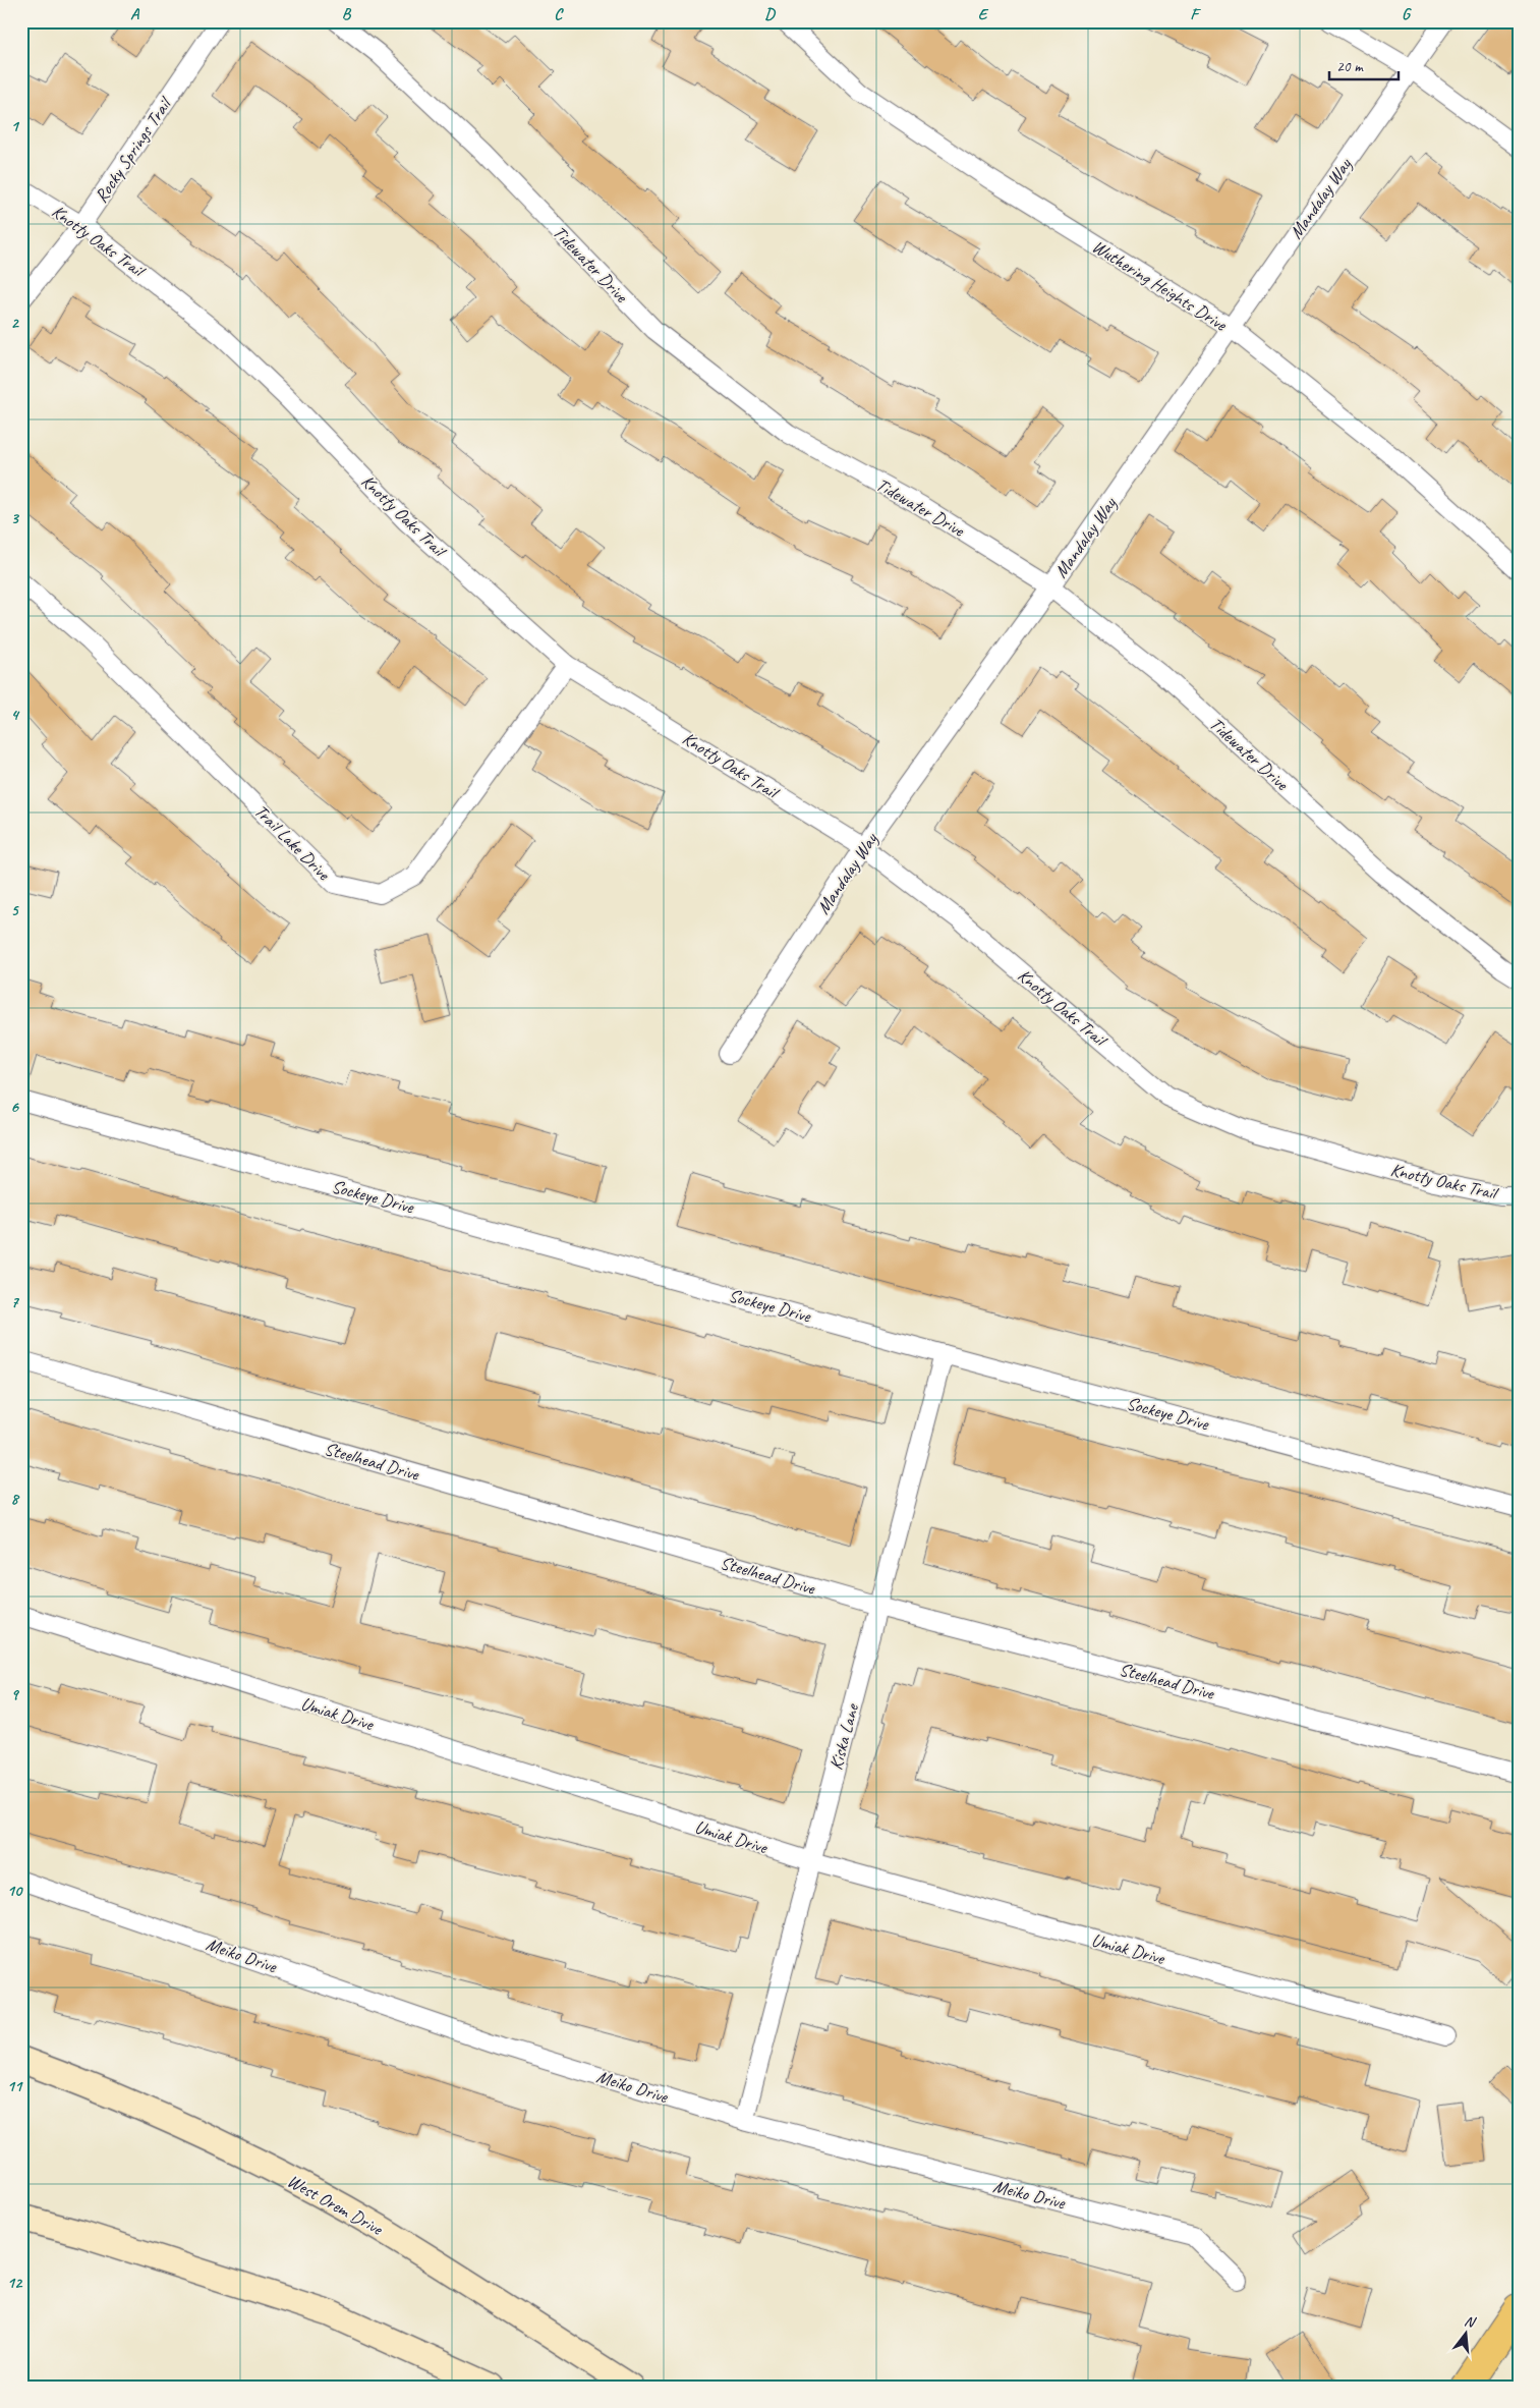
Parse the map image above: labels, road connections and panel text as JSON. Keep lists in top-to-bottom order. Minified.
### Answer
{"streets":{"main road":["West Orem Drive"],"street":["Rocky Springs Trail","Mandalay Way","Knotty Oaks Trail","Tidewater Drive","Wuthering Heights Drive","Trail Lake Drive","Sockeye Drive","Steelhead Drive","Umiak Drive","Kiska Lane","Meiko Drive"]},"crossings":[["Rocky Springs Trail","Knotty Oaks Trail"],["Mandalay Way","Knotty Oaks Trail"],["Mandalay Way","Tidewater Drive"],["Mandalay Way","Wuthering Heights Drive"],["Knotty Oaks Trail","Trail Lake Drive"],["Sockeye Drive","Kiska Lane"],["Steelhead Drive","Kiska Lane"],["Umiak Drive","Kiska Lane"],["Kiska Lane","Meiko Drive"]],"scale_bar":"20 m","north":"top","grid":{"columns":["A","B","C","D","E","F","G"],"rows":["1","2","3","4","5","6","7","8","9","10","11","12"]}}
